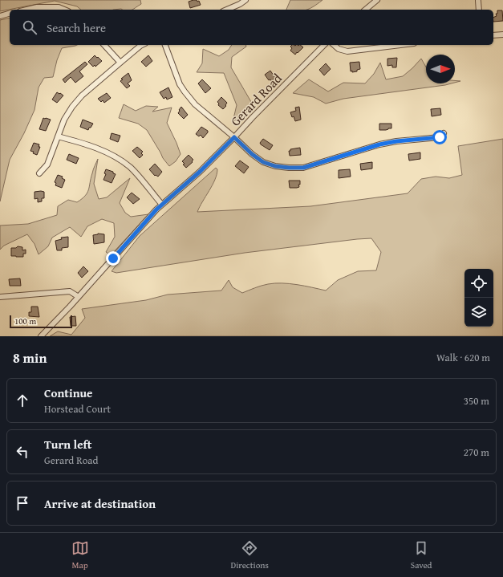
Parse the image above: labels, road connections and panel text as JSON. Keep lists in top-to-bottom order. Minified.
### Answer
{"streets":{"street":["Gerard Road"]},"scale_bar":"100 m","north":"right","page":{"search":"Search here","scale":"100 m","heading":["8 min","Walk · 620 m"],"list":[["Continue","Horstead Court","350 m"],["Turn left","Gerard Road","270 m"],"Arrive at destination"],"nav":["Map","Directions","Saved"]}}
